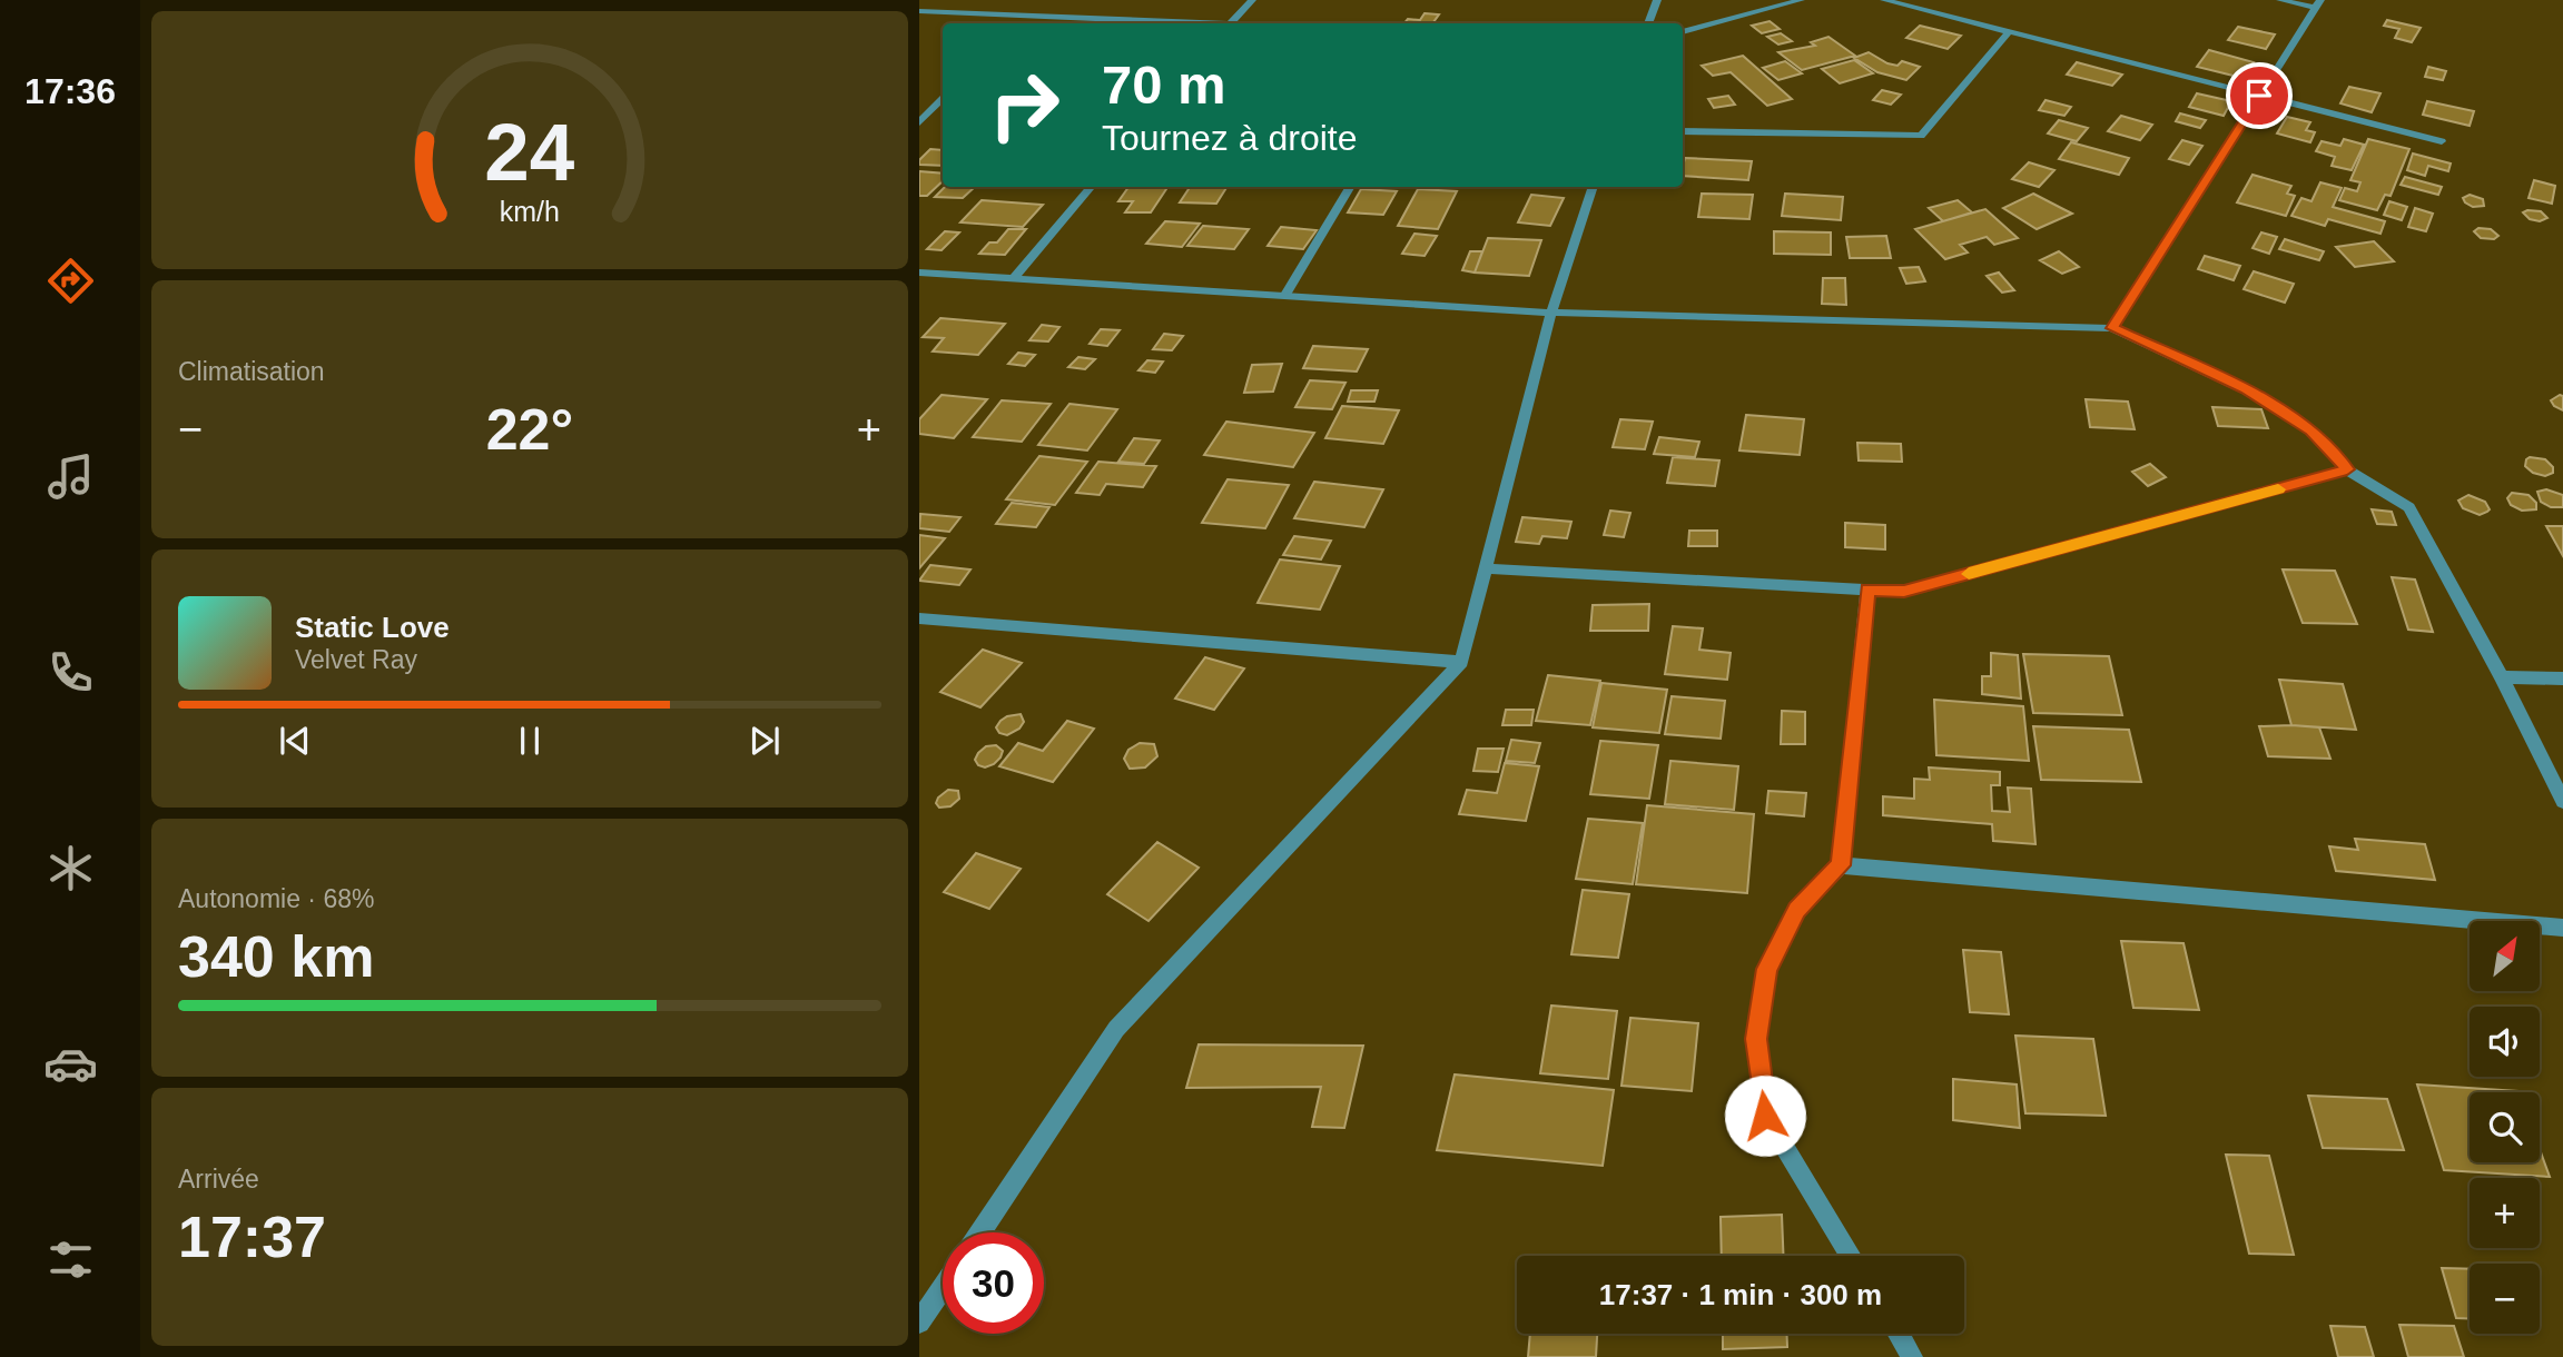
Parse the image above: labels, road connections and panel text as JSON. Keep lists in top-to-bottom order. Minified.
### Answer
{"north":"top right","page":{"tabs":"17:36","turn":["70 m","Tournez à droite"],"tile":["Climatisation",["Autonomie · 68%","340 km"],["Arrivée","17:37"]],"heat":["−","22°","+"],"song":["Static Love","Velvet Ray"],"map_buttons":["+","−"],"limit":"30","trip":"17:37 · 1 min · 300 m","gauge":["24","km/h"]}}
